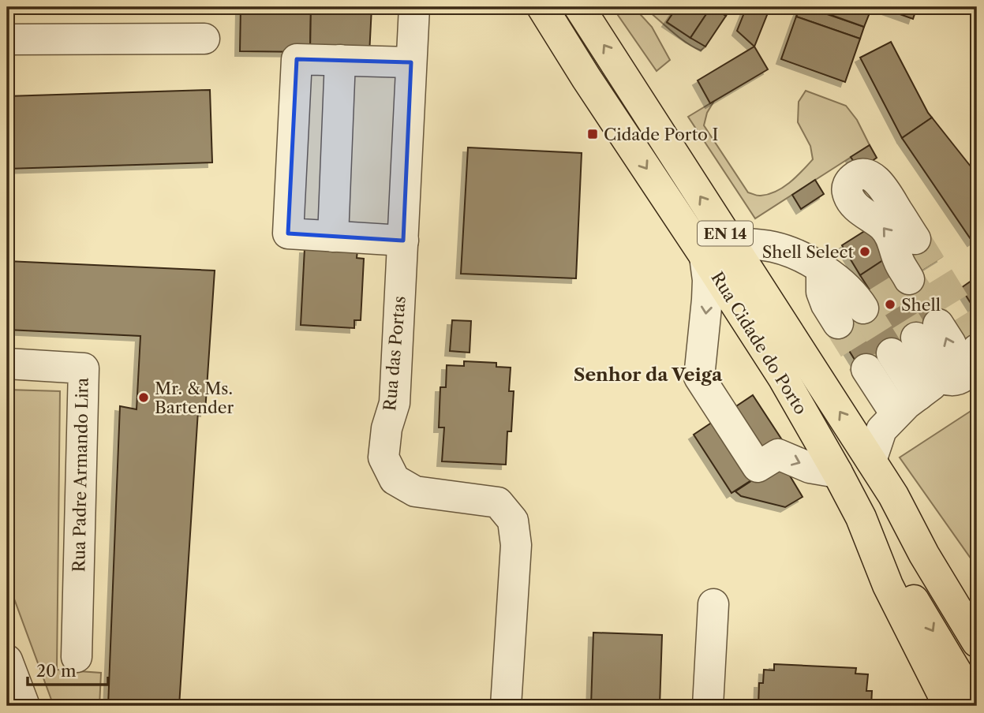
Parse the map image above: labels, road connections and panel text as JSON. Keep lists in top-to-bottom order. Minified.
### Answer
{"streets":{"main road":["EN 14","Rua Cidade do Porto"],"street":["Rua das Portas","Rua Padre Armando Lira"]},"districts":["Senhor da Veiga"],"places":{"transit":["Cidade Porto I"],"other":["Shell Select","Shell","Mr. & Ms. Bartender"]},"scale_bar":"20 m"}
